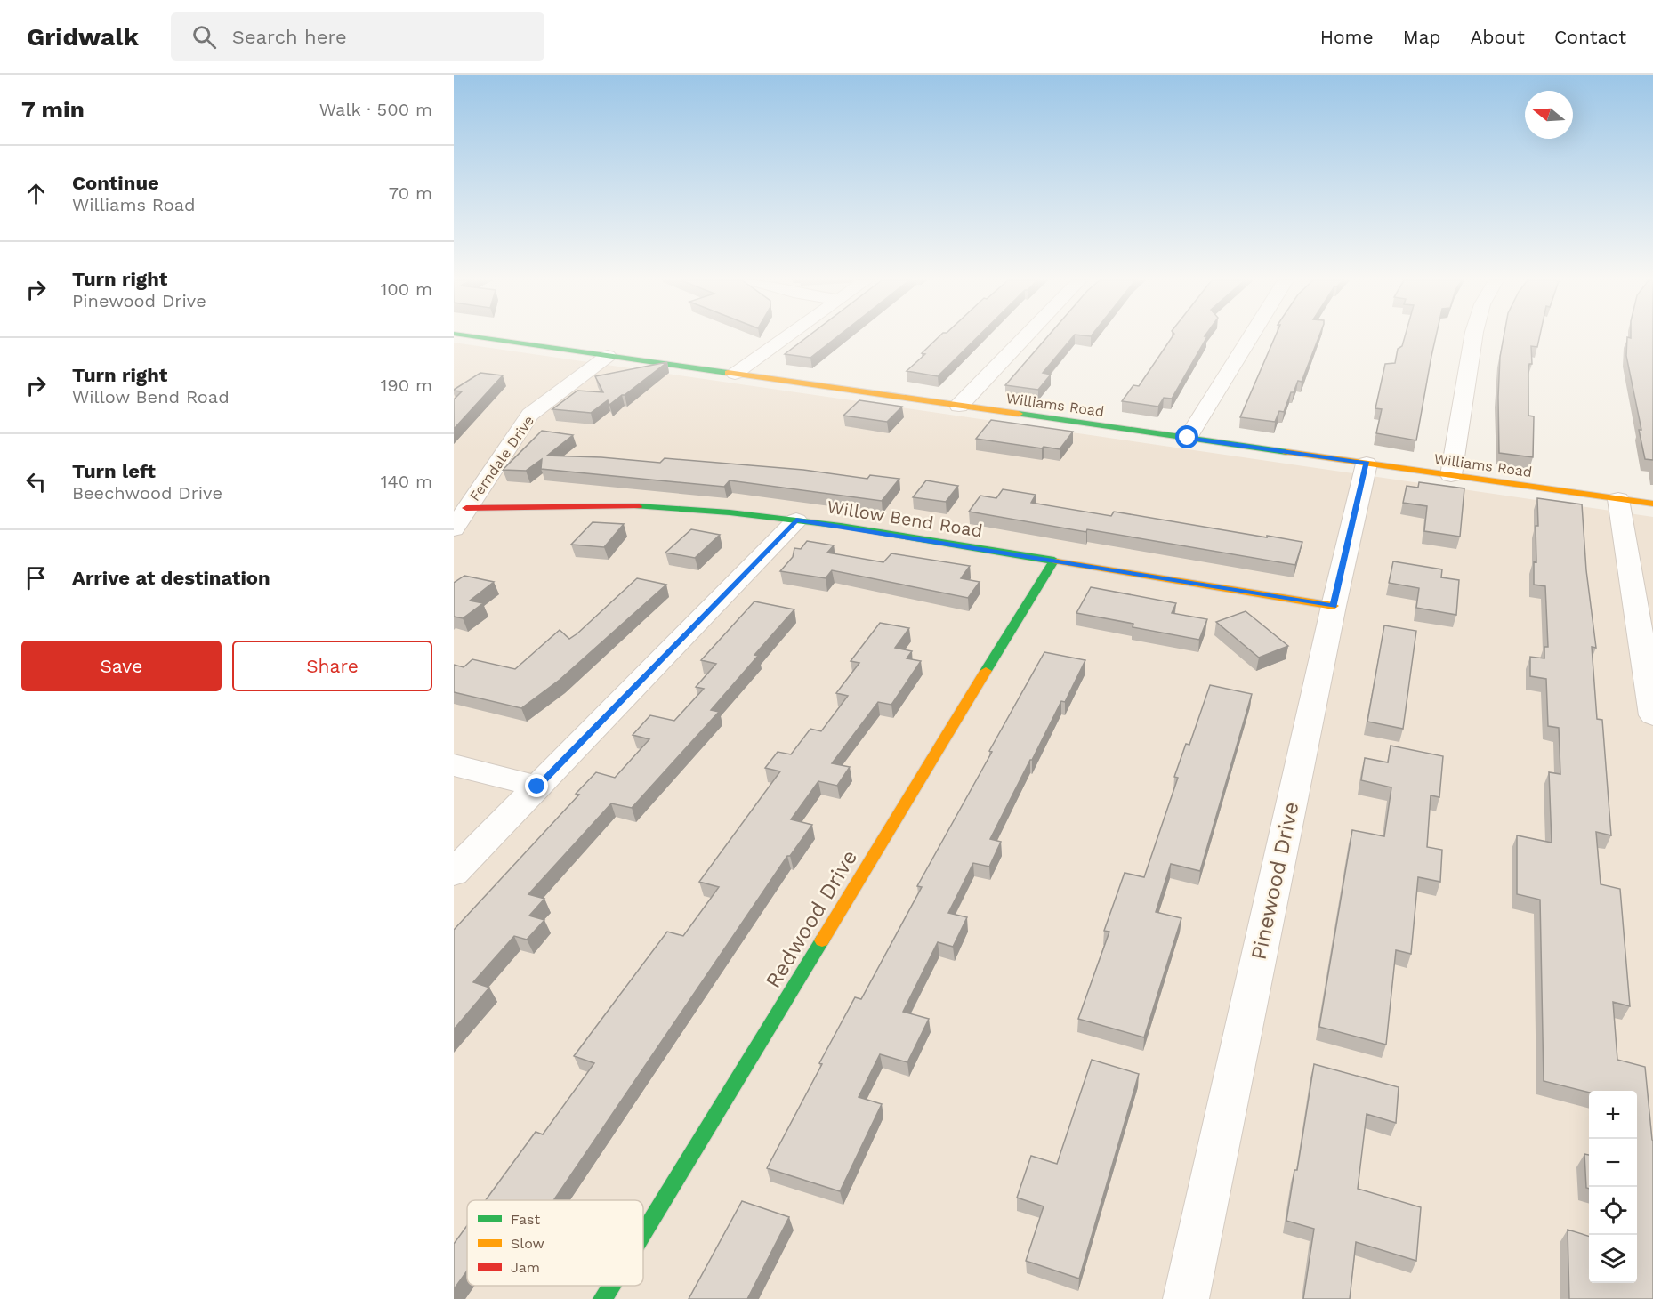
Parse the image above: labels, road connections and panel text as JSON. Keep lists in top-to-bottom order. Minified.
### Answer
{"streets":{"street":["Williams Road","Ferndale Drive","Willow Bend Road","Pinewood Drive","Redwood Drive"]},"crossings":[["Williams Road","Ferndale Drive"],["Williams Road","Pinewood Drive"],["Ferndale Drive","Willow Bend Road"],["Willow Bend Road","Pinewood Drive"],["Willow Bend Road","Redwood Drive"]],"legend":["Fast","Slow","Jam"],"north":"left","page":{"header":"Gridwalk","search":"Search here","nav":["Home","Map","About","Contact"],"heading":["7 min","Walk · 500 m"],"list":[["Continue","Williams Road","70 m"],["Turn right","Pinewood Drive","100 m"],["Turn right","Willow Bend Road","190 m"],["Turn left","Beechwood Drive","140 m"],"Arrive at destination"],"buttons":["Save","Share"],"map_buttons":["+","−"]}}
